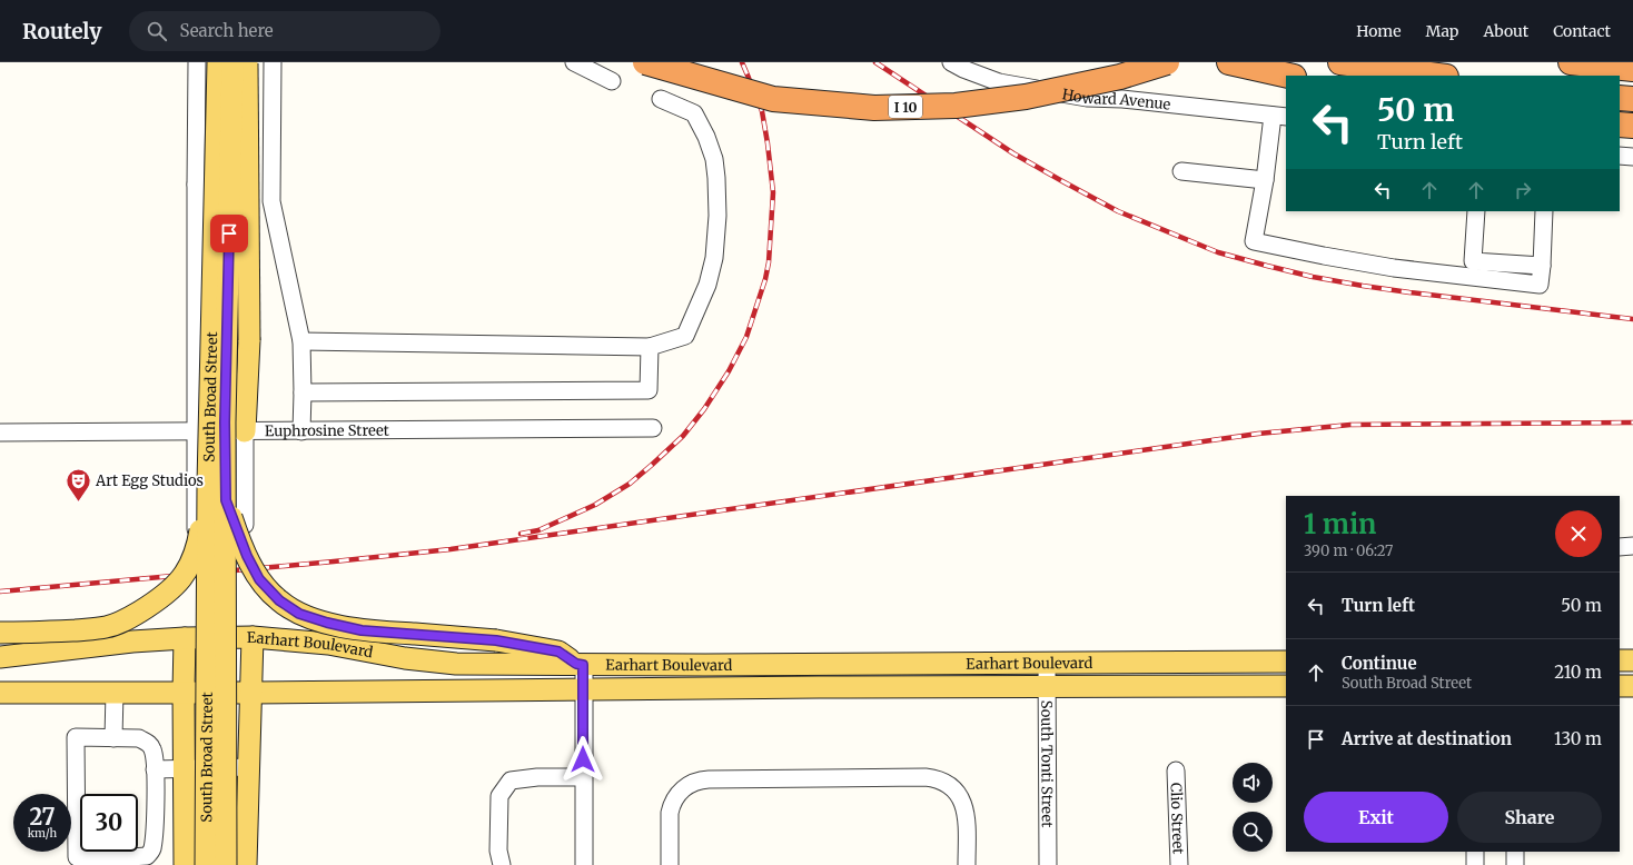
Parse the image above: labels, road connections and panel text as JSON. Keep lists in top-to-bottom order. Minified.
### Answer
{"streets":{"highway":["I 10"],"main road":["South Broad Street","Earhart Boulevard"],"street":["Howard Avenue","Euphrosine Street","South Tonti Street","Clio Street"]},"crossings":[["Earhart Boulevard","South Tonti Street"]],"places":{"theatre":["Art Egg Studios"]},"page":{"header":"Routely","search":"Search here","nav":["Home","Map","About","Contact"],"turn":["50 m","Turn left"],"heading":["1 min","390 m · 06:27"],"list":[{"name":"Turn left","value":"50 m"},{"name":"Continue","note":"South Broad Street","value":"210 m"},{"name":"Arrive at destination","value":"130 m"}],"buttons":["Exit","Share"],"speed":"27 km/h","limit":"30"}}
